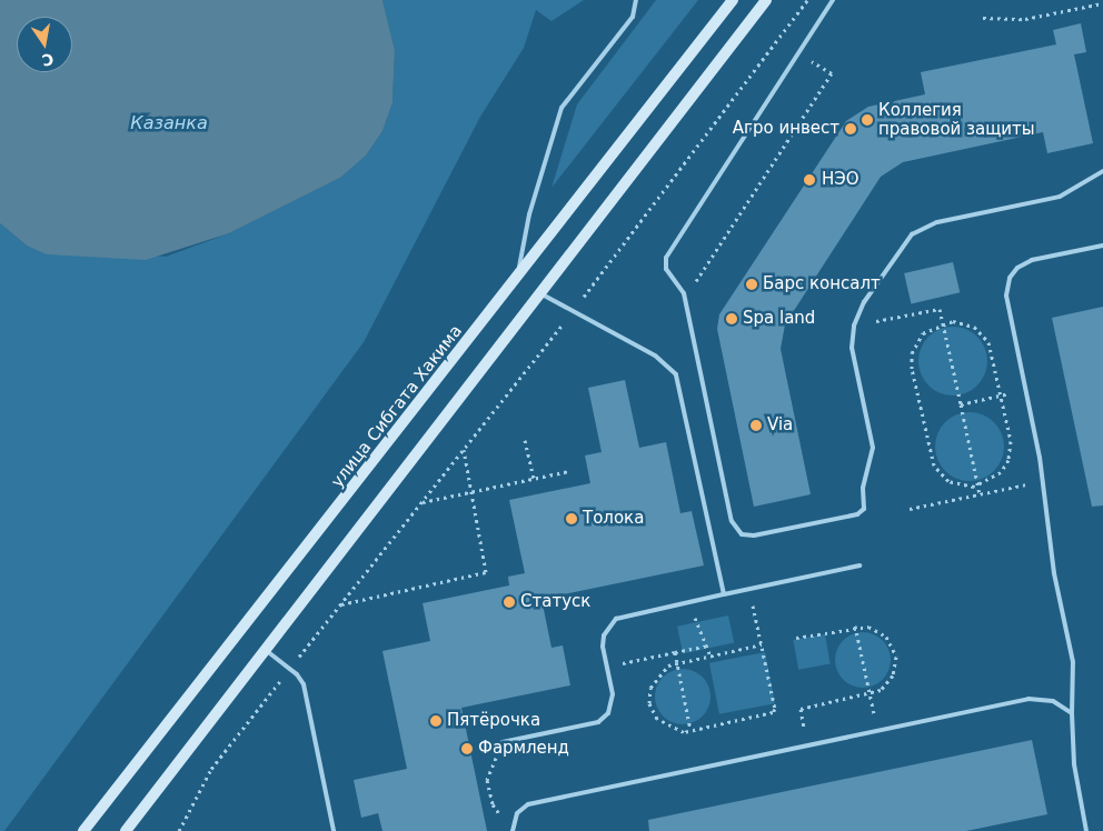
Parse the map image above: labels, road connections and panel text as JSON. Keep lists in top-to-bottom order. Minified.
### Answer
{"streets":{"main road":["улица Сибгата Хакима"]},"water":["Казанка"],"places":["Коллегия правовой защиты","Агро инвест","НЭО","Барс консалт","Spa land","Via","Толока","Статуск","Пятёрочка","Фармленд"],"north":"bottom"}
